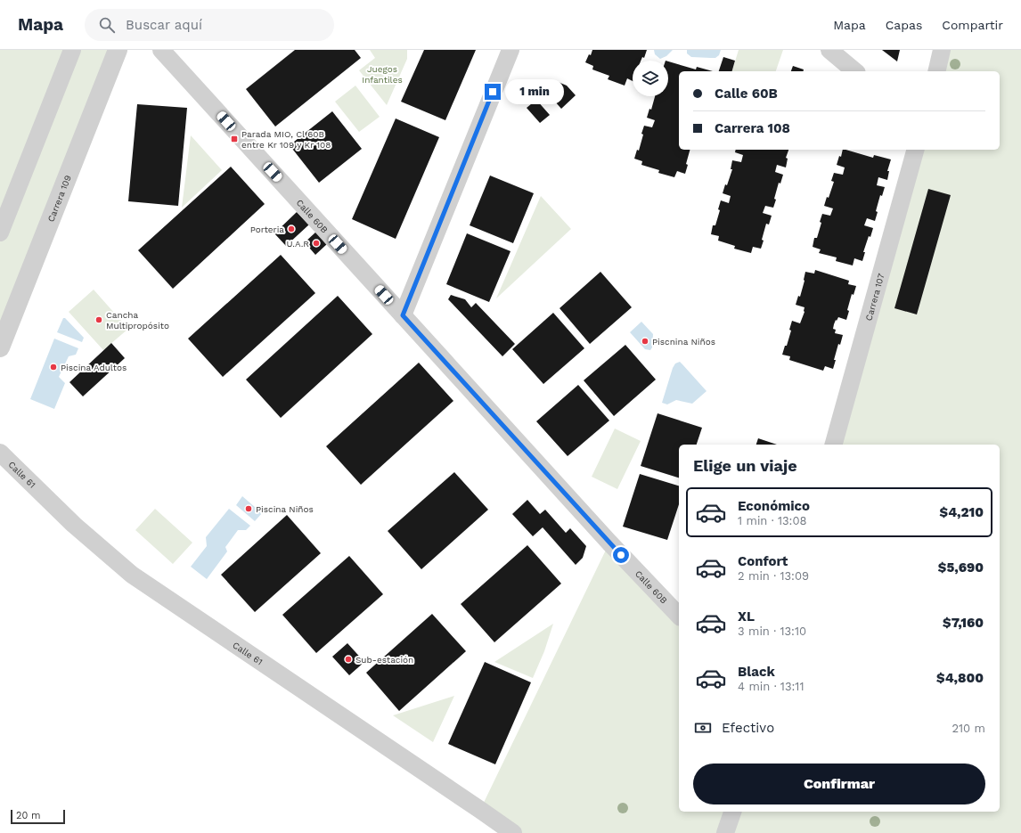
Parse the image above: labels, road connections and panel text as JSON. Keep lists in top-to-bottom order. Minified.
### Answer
{"streets":{"street":["Carrera 109","Calle 60B","Carrera 107","Calle 61"]},"parks":["Juegos Infantiles"],"places":{"transit":["Parada MIO, Cl 60B entre Kr 109 y Kr 108"],"other":["Porteria","U.A.R","Cancha Multipropósito","Piscnina Niños","Piscina Adultos","Piscina Niños","Sub-estación"]},"scale_bar":"20 m","page":{"header":"Mapa","search":"Buscar aquí","nav":["Mapa","Capas","Compartir"],"banner":["Calle 60B","Carrera 108"],"bubble":"1 min","heading":"Elige un viaje","list":[{"name":"Económico","note":"1 min · 13:08","value":"$4,210"},{"name":"Confort","note":"2 min · 13:09","value":"$5,690"},{"name":"XL","note":"3 min · 13:10","value":"$7,160"},{"name":"Black","note":"4 min · 13:11","value":"$4,800"}],"pay":["Efectivo","210 m"],"buttons":"Confirmar","scale":"20 m"}}
